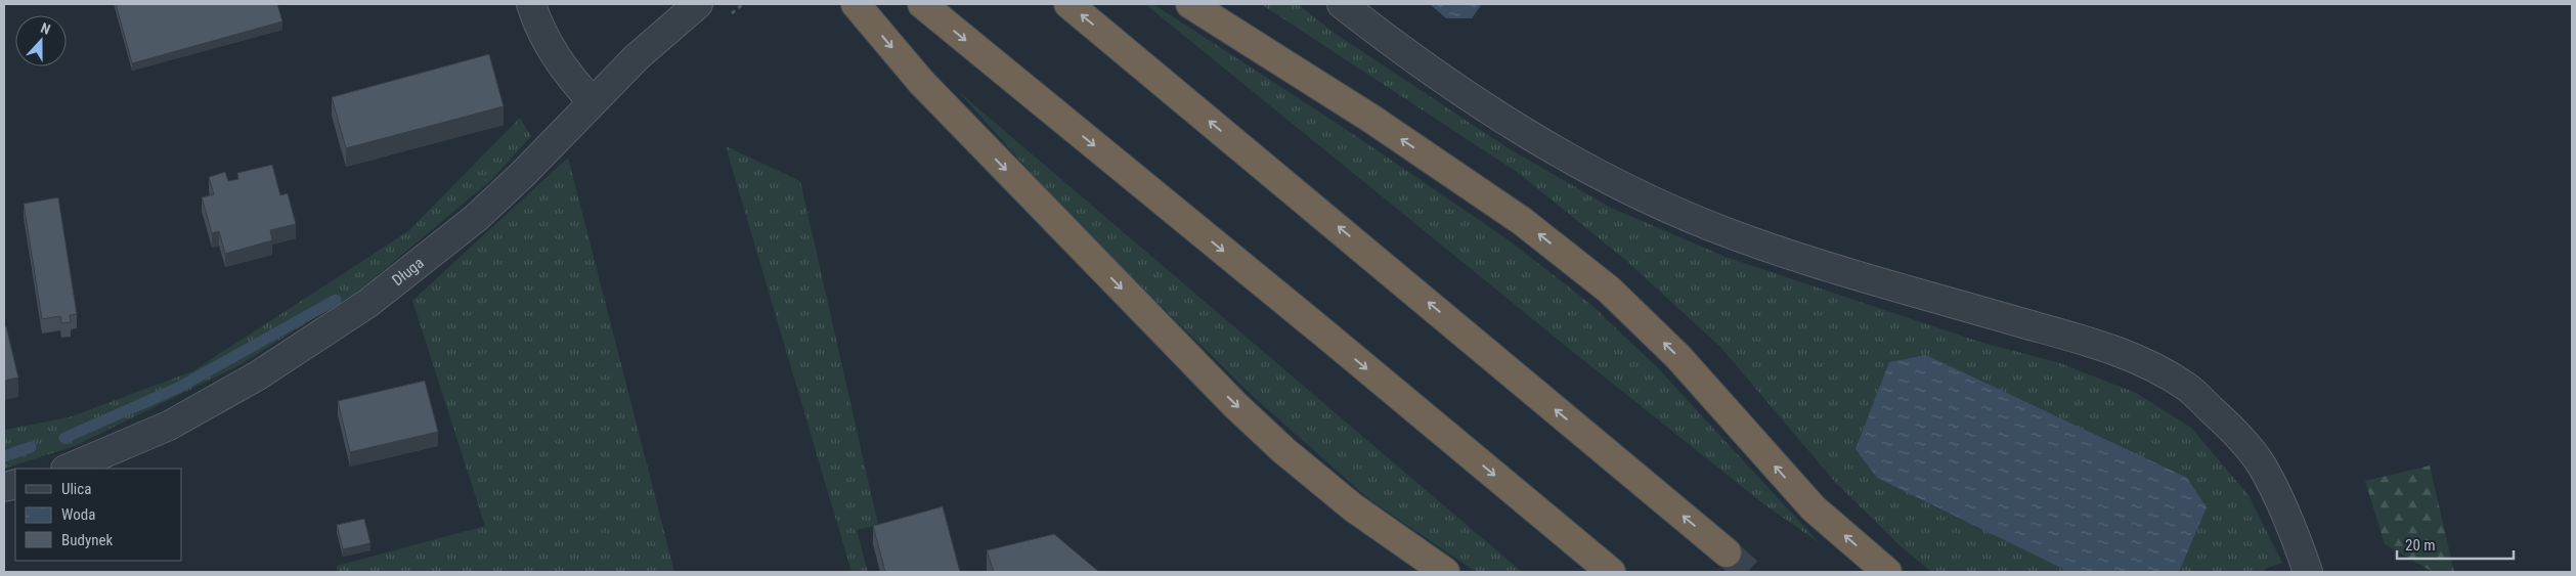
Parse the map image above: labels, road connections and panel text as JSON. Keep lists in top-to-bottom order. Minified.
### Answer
{"streets":{"street":["Długa"]},"legend":["Ulica","Woda","Budynek"],"scale_bar":"20 m","north":"top"}
